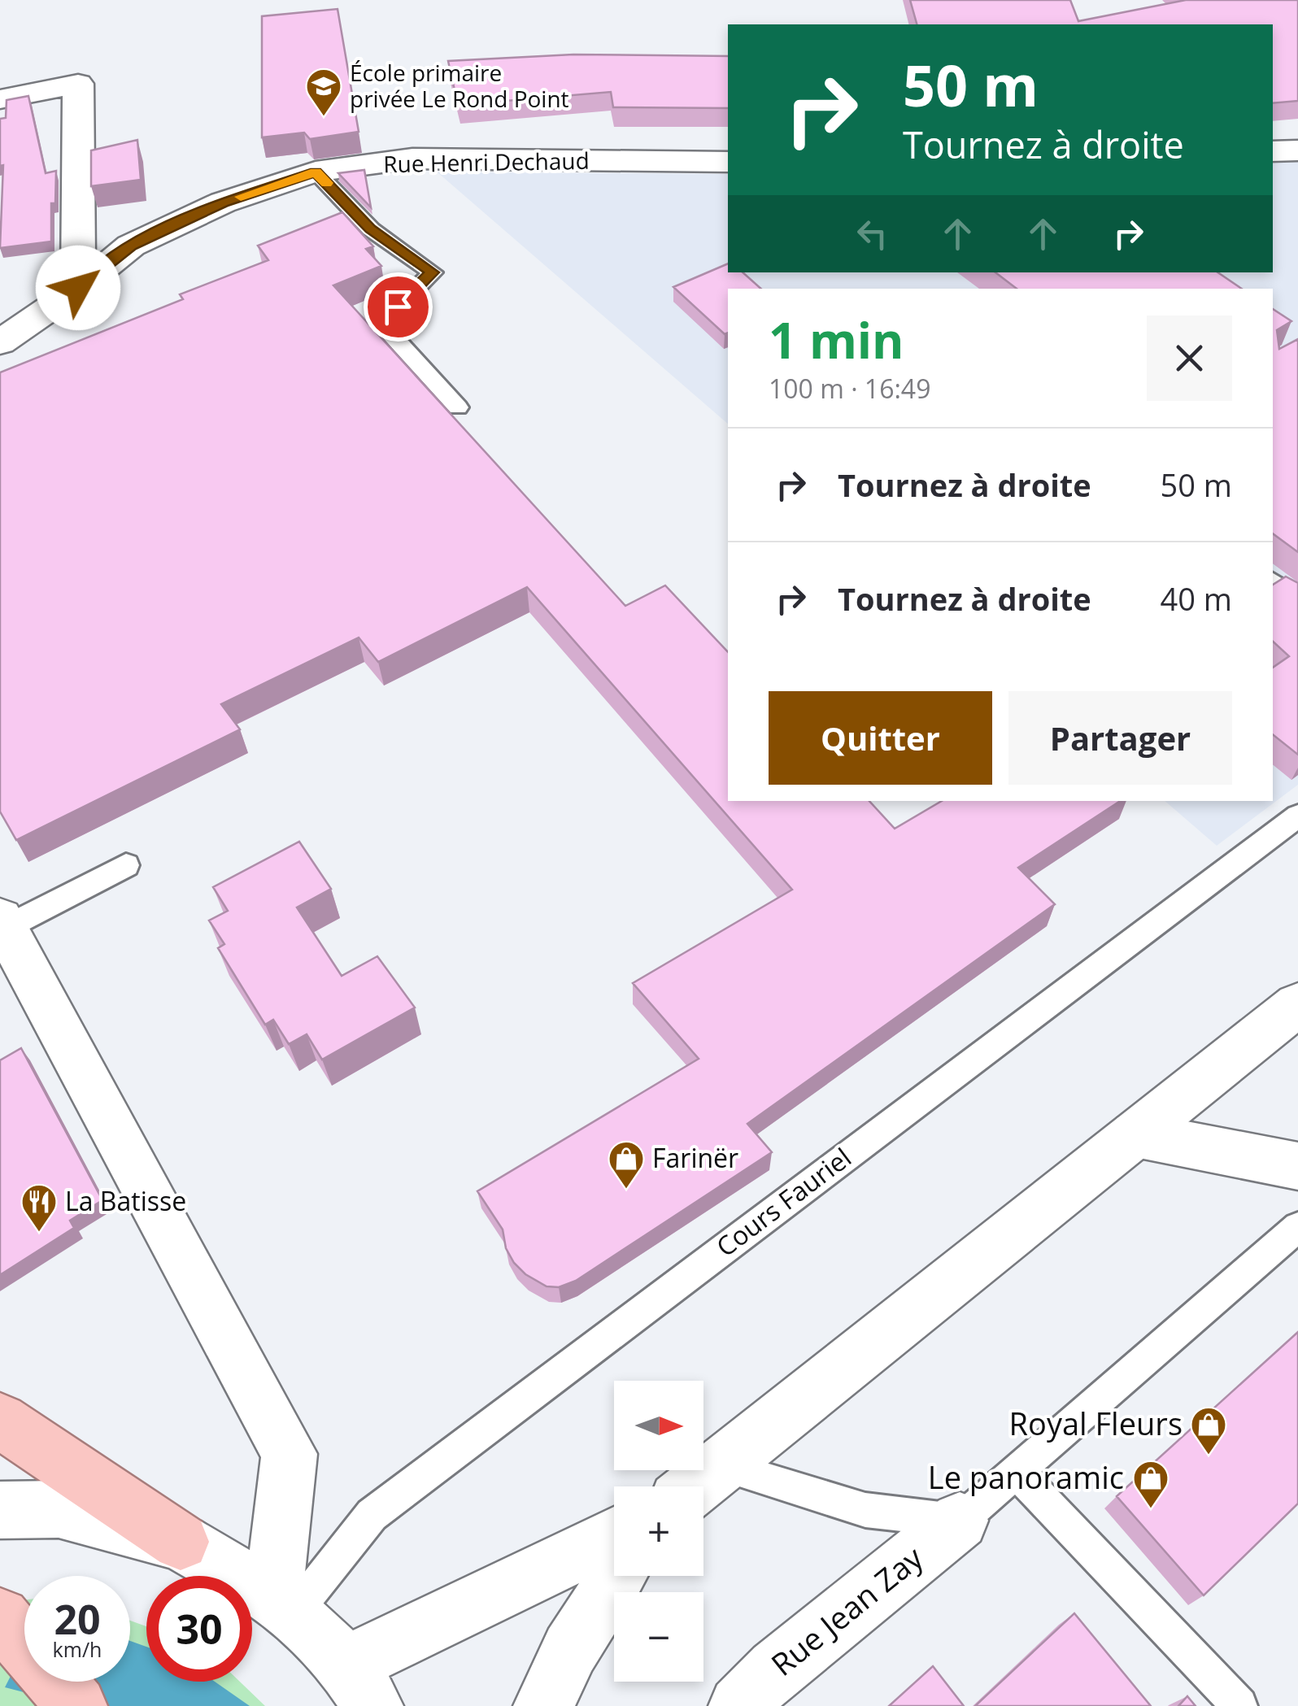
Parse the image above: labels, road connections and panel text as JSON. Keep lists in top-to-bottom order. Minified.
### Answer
{"streets":{"street":["Rue Henri Dechaud","Rue Jean Zay"],"lane":["Cours Fauriel"]},"places":{"school or university":["École primaire privée Le Rond Point"],"shop":["Farinër","Royal Fleurs","Le panoramic"],"restaurant":["La Batisse"]},"north":"right","page":{"turn":["50 m","Tournez à droite"],"heading":["1 min","100 m · 16:49"],"list":[{"name":"Tournez à droite","value":"50 m"},{"name":"Tournez à droite","value":"40 m"}],"buttons":["Quitter","Partager"],"map_buttons":["+","−"],"speed":"20 km/h","limit":"30"}}
